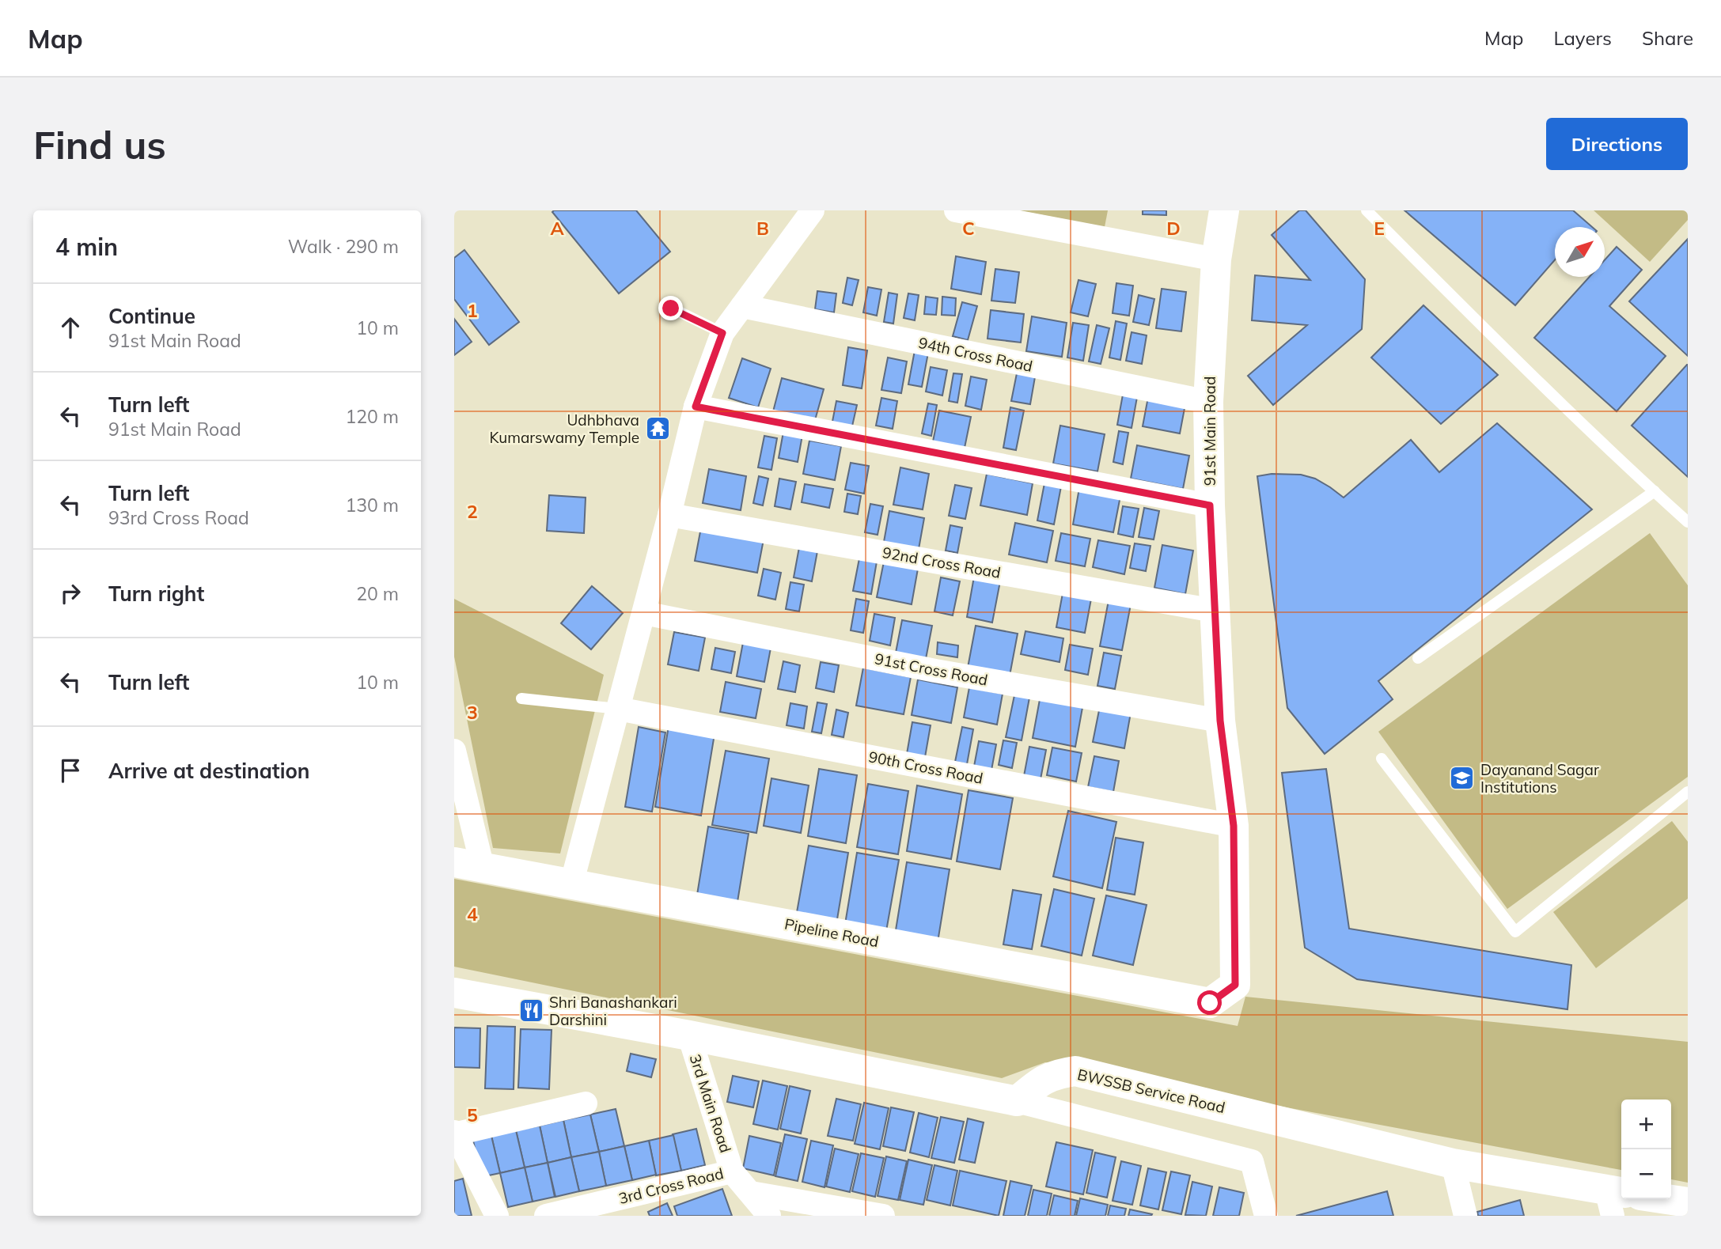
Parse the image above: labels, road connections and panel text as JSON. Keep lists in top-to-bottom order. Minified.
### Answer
{"streets":{"street":["94th Cross Road","91st Main Road","92nd Cross Road","91st Cross Road","90th Cross Road","Pipeline Road","BWSSB Service Road","3rd Main Road","3rd Cross Road"]},"crossings":[["94th Cross Road","91st Main Road"],["91st Main Road","92nd Cross Road"],["91st Main Road","91st Cross Road"],["91st Main Road","90th Cross Road"],["91st Main Road","Pipeline Road"],["3rd Main Road","3rd Cross Road"]],"places":{"temple":["Udhbhava Kumarswamy Temple"],"school or university":["Dayanand Sagar Institutions"],"restaurant":["Shri Banashankari Darshini"]},"north":"top right","page":{"header":"Map","nav":["Map","Layers","Share"],"buttons":"Directions","title":"Find us","heading":["4 min","Walk · 290 m"],"list":[["Continue","91st Main Road","10 m"],["Turn left","91st Main Road","120 m"],["Turn left","93rd Cross Road","130 m"],["Turn right","20 m"],["Turn left","10 m"],"Arrive at destination"],"map_buttons":["+","−"]},"grid":{"columns":["A","B","C","D","E"],"rows":["1","2","3","4","5"]}}
